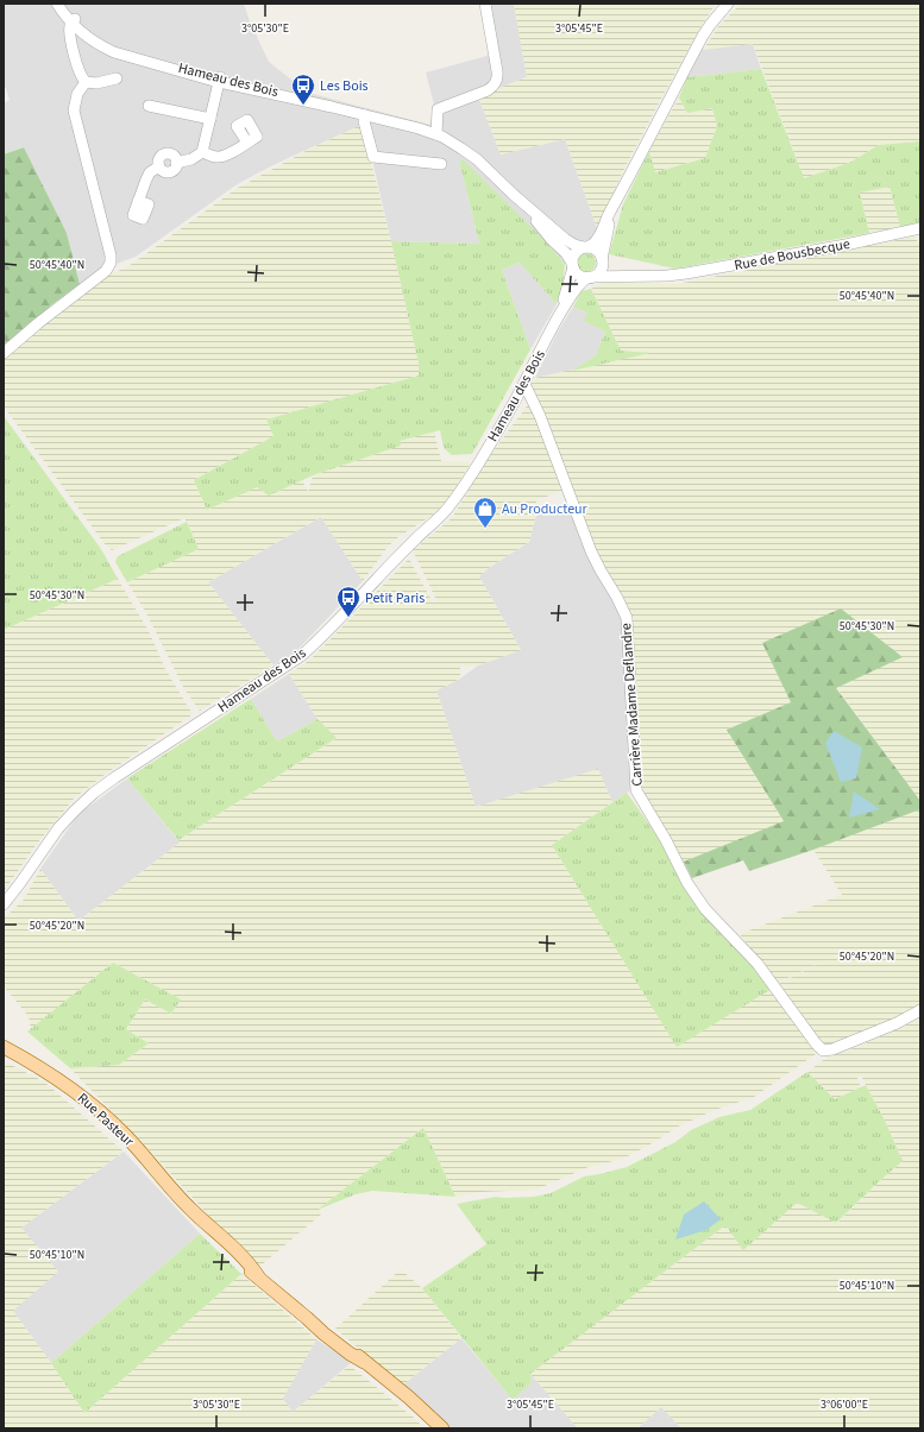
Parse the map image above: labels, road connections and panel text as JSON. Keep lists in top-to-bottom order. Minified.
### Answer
{"streets":{"main road":["Rue Pasteur"],"street":["Hameau des Bois","Rue de Bousbecque","Carrière Madame Deflandre"]},"crossings":[["Hameau des Bois","Rue de Bousbecque"],["Hameau des Bois","Carrière Madame Deflandre"]],"places":{"bus stop":["Les Bois","Petit Paris"],"shop":["Au Producteur"]},"coordinates":["3°05'30\"E","3°05'45\"E","50°45'40\"N","50°45'30\"N","50°45'20\"N","50°45'10\"N","3°06'00\"E"]}
